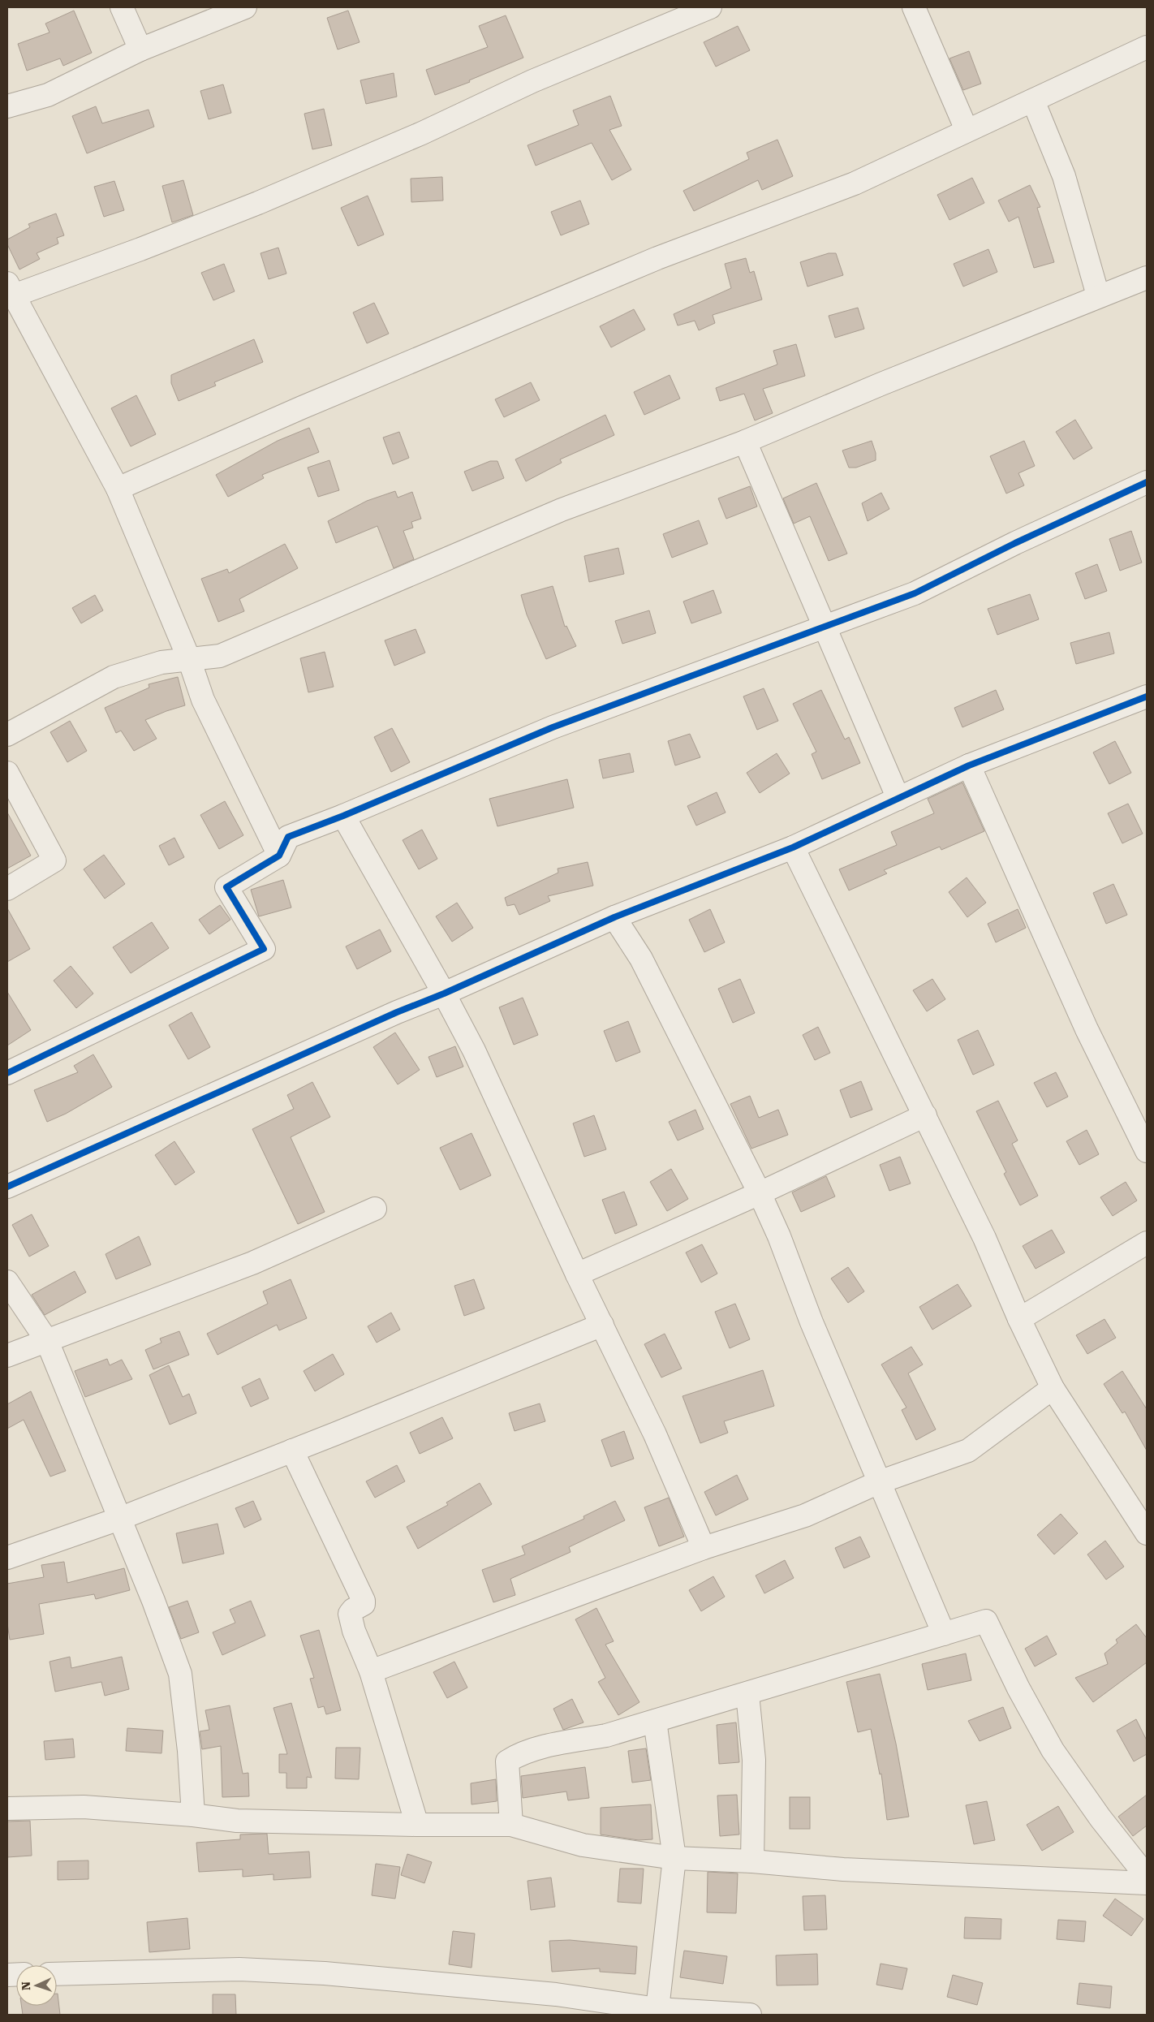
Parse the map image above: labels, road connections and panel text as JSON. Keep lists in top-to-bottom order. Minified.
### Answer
{"north":"left"}
